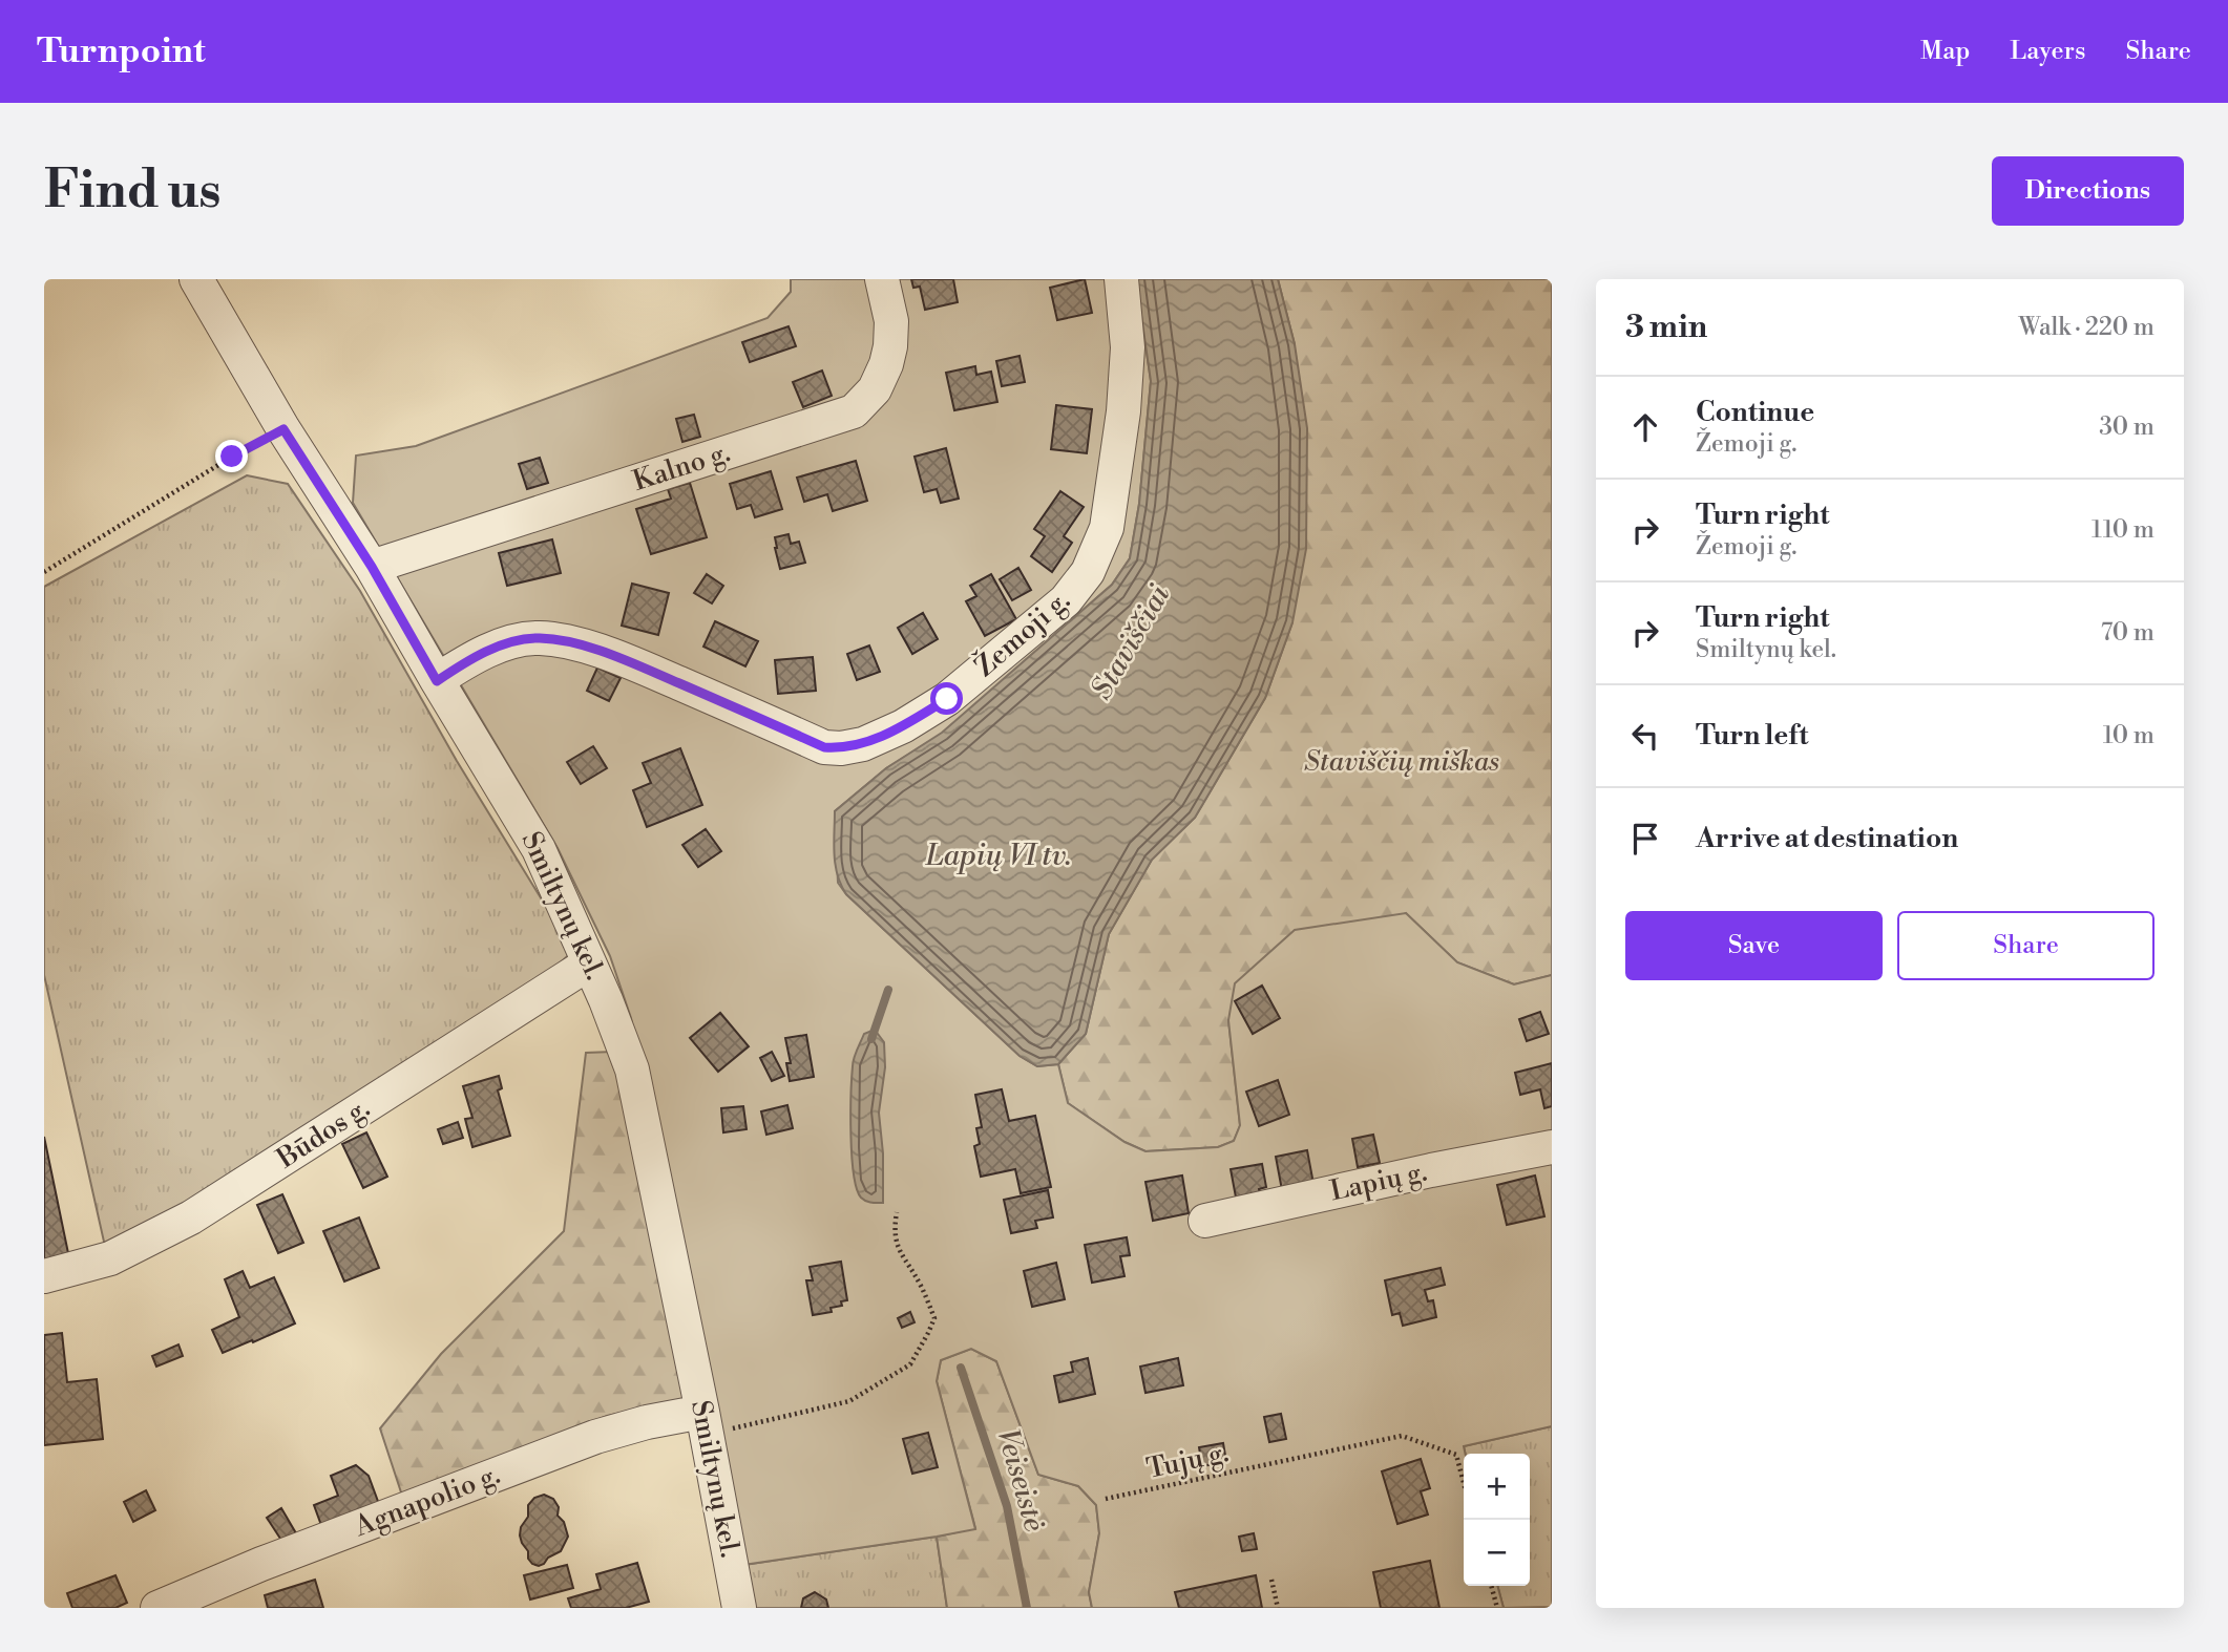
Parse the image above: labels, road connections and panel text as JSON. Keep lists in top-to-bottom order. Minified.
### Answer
{"streets":{"street":["Kalno g.","Žemoji g.","Smiltynų kel.","Būdos g.","Lapių g.","Agnapolio g."],"path":["Tujų g."]},"crossings":[["Kalno g.","Smiltynų kel."],["Žemoji g.","Smiltynų kel."],["Smiltynų kel.","Būdos g."],["Smiltynų kel.","Agnapolio g."]],"water":["Staviščiai","Lapių VI tv.","Veiseistė"],"parks":["Staviščių miškas"],"page":{"header":"Turnpoint","nav":["Map","Layers","Share"],"buttons":["Directions",["Save","Share"]],"title":"Find us","heading":["3 min","Walk · 220 m"],"list":[["Continue","Žemoji g.","30 m"],["Turn right","Žemoji g.","110 m"],["Turn right","Smiltynų kel.","70 m"],["Turn left","10 m"],"Arrive at destination"],"map_buttons":["+","−"]}}
